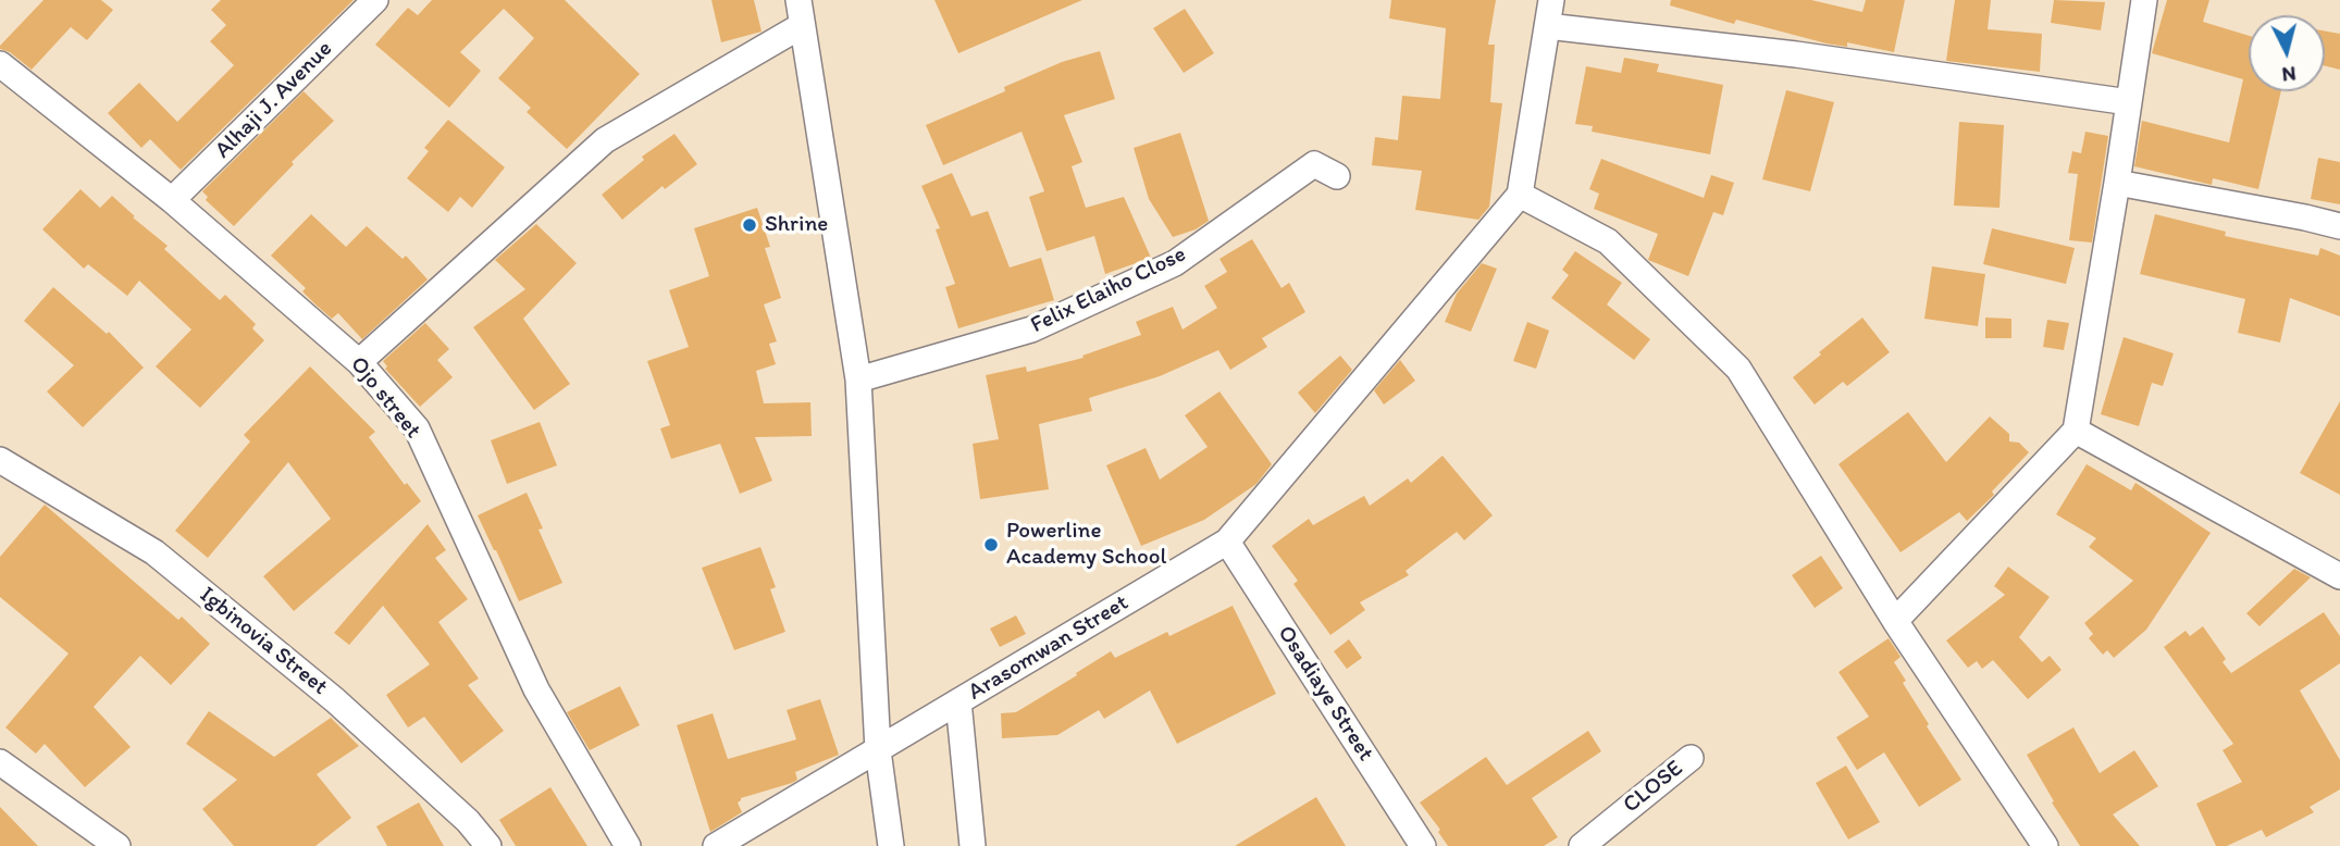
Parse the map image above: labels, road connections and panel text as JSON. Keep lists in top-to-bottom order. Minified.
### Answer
{"streets":{"street":["Alhaji J. Avenue","Felix Elaiho Close","Ojo street","Igbinovia Street","Arasomwan Street","Osadiaye Street","CLOSE"]},"crossings":[["Alhaji J. Avenue","Ojo street"],["Arasomwan Street","Osadiaye Street"]],"places":["Shrine","Powerline Academy School"],"north":"bottom"}
